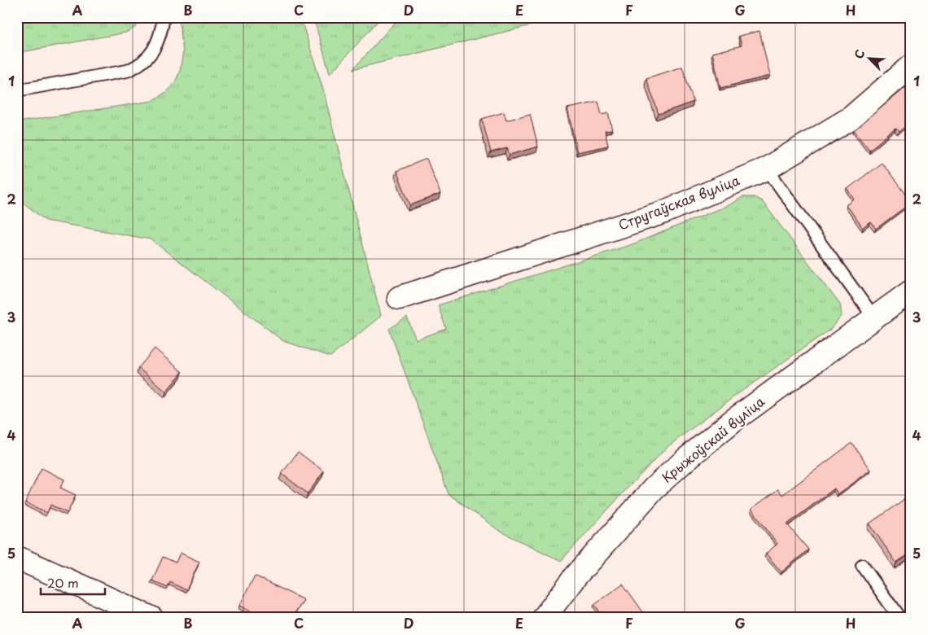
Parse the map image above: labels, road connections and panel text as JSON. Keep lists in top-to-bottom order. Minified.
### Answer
{"streets":{"street":["Стругаўская вуліца","Крыжоўскай вуліца"]},"scale_bar":"20 m","north":"top left","grid":{"columns":["A","B","C","D","E","F","G","H"],"rows":["1","2","3","4","5"]}}
